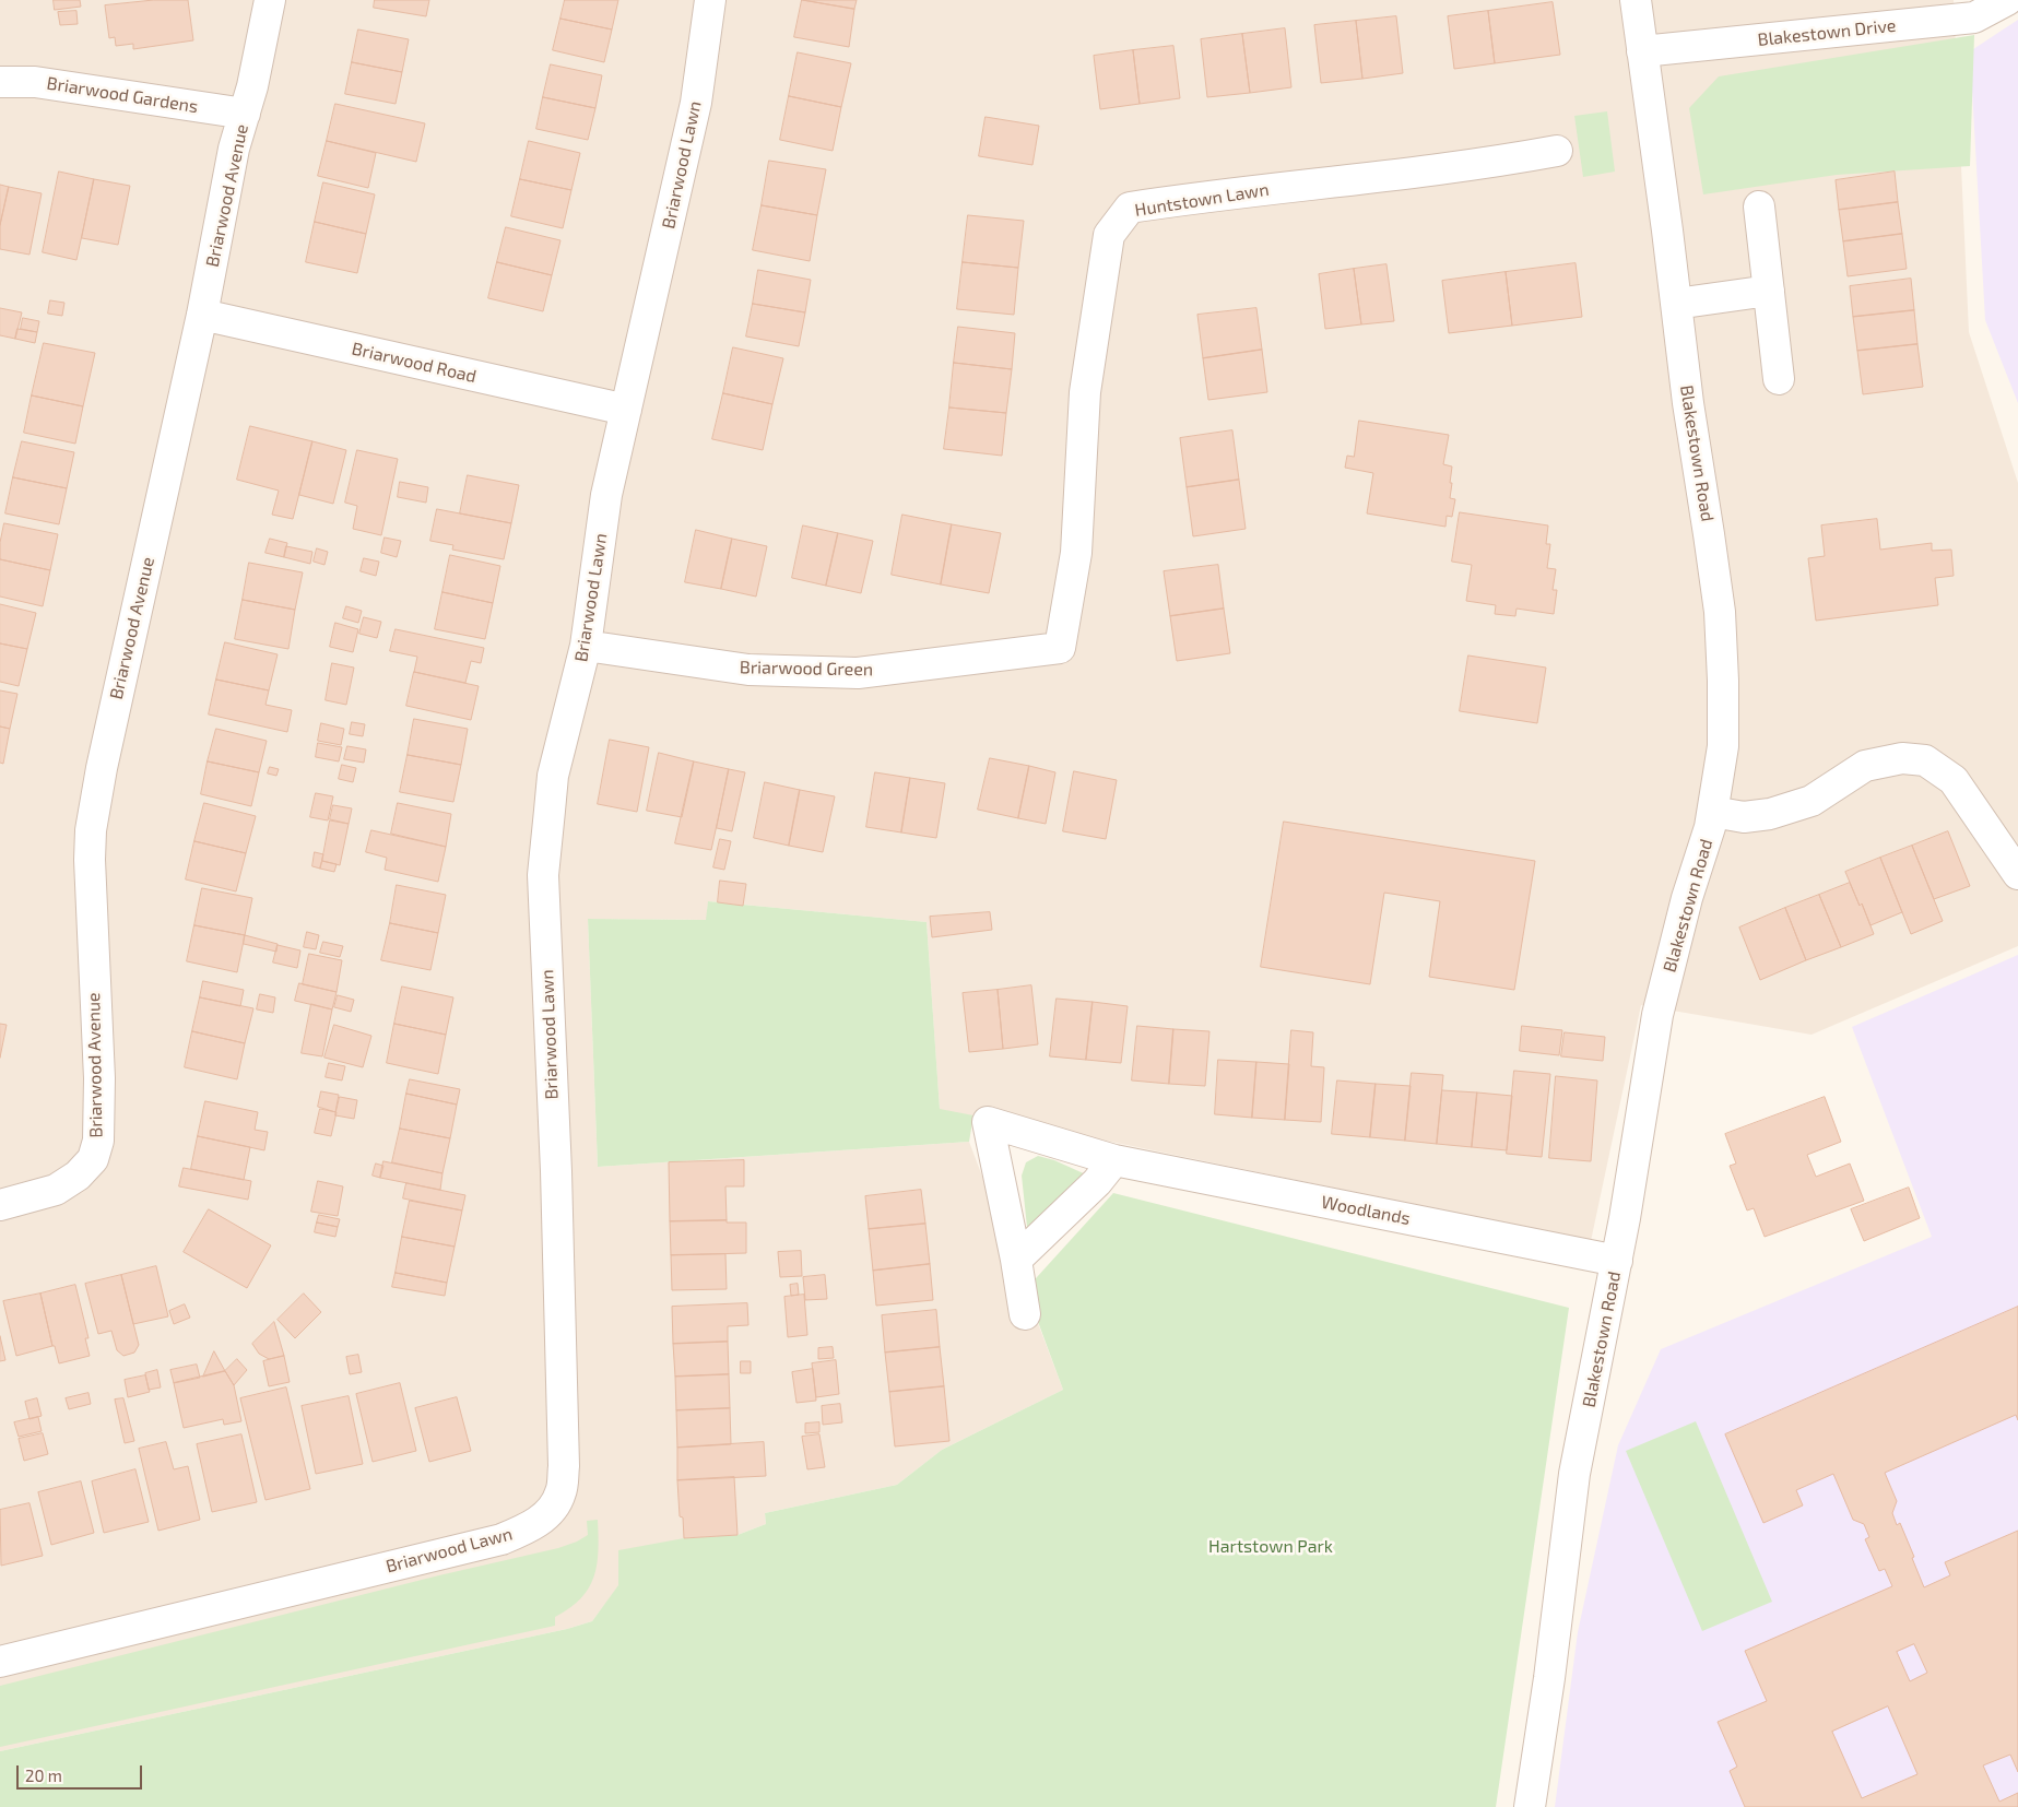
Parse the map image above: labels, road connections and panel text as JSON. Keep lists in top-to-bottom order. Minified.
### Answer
{"streets":{"street":["Blakestown Drive","Briarwood Gardens","Briarwood Lawn","Briarwood Avenue","Huntstown Lawn","Briarwood Road","Blakestown Road","Briarwood Green","Woodlands"]},"crossings":[["Blakestown Drive","Blakestown Road"],["Briarwood Gardens","Briarwood Avenue"],["Briarwood Lawn","Briarwood Road"],["Briarwood Lawn","Briarwood Green"],["Briarwood Avenue","Briarwood Road"],["Huntstown Lawn","Briarwood Green"],["Blakestown Road","Woodlands"]],"parks":["Hartstown Park"],"scale_bar":"20 m"}
